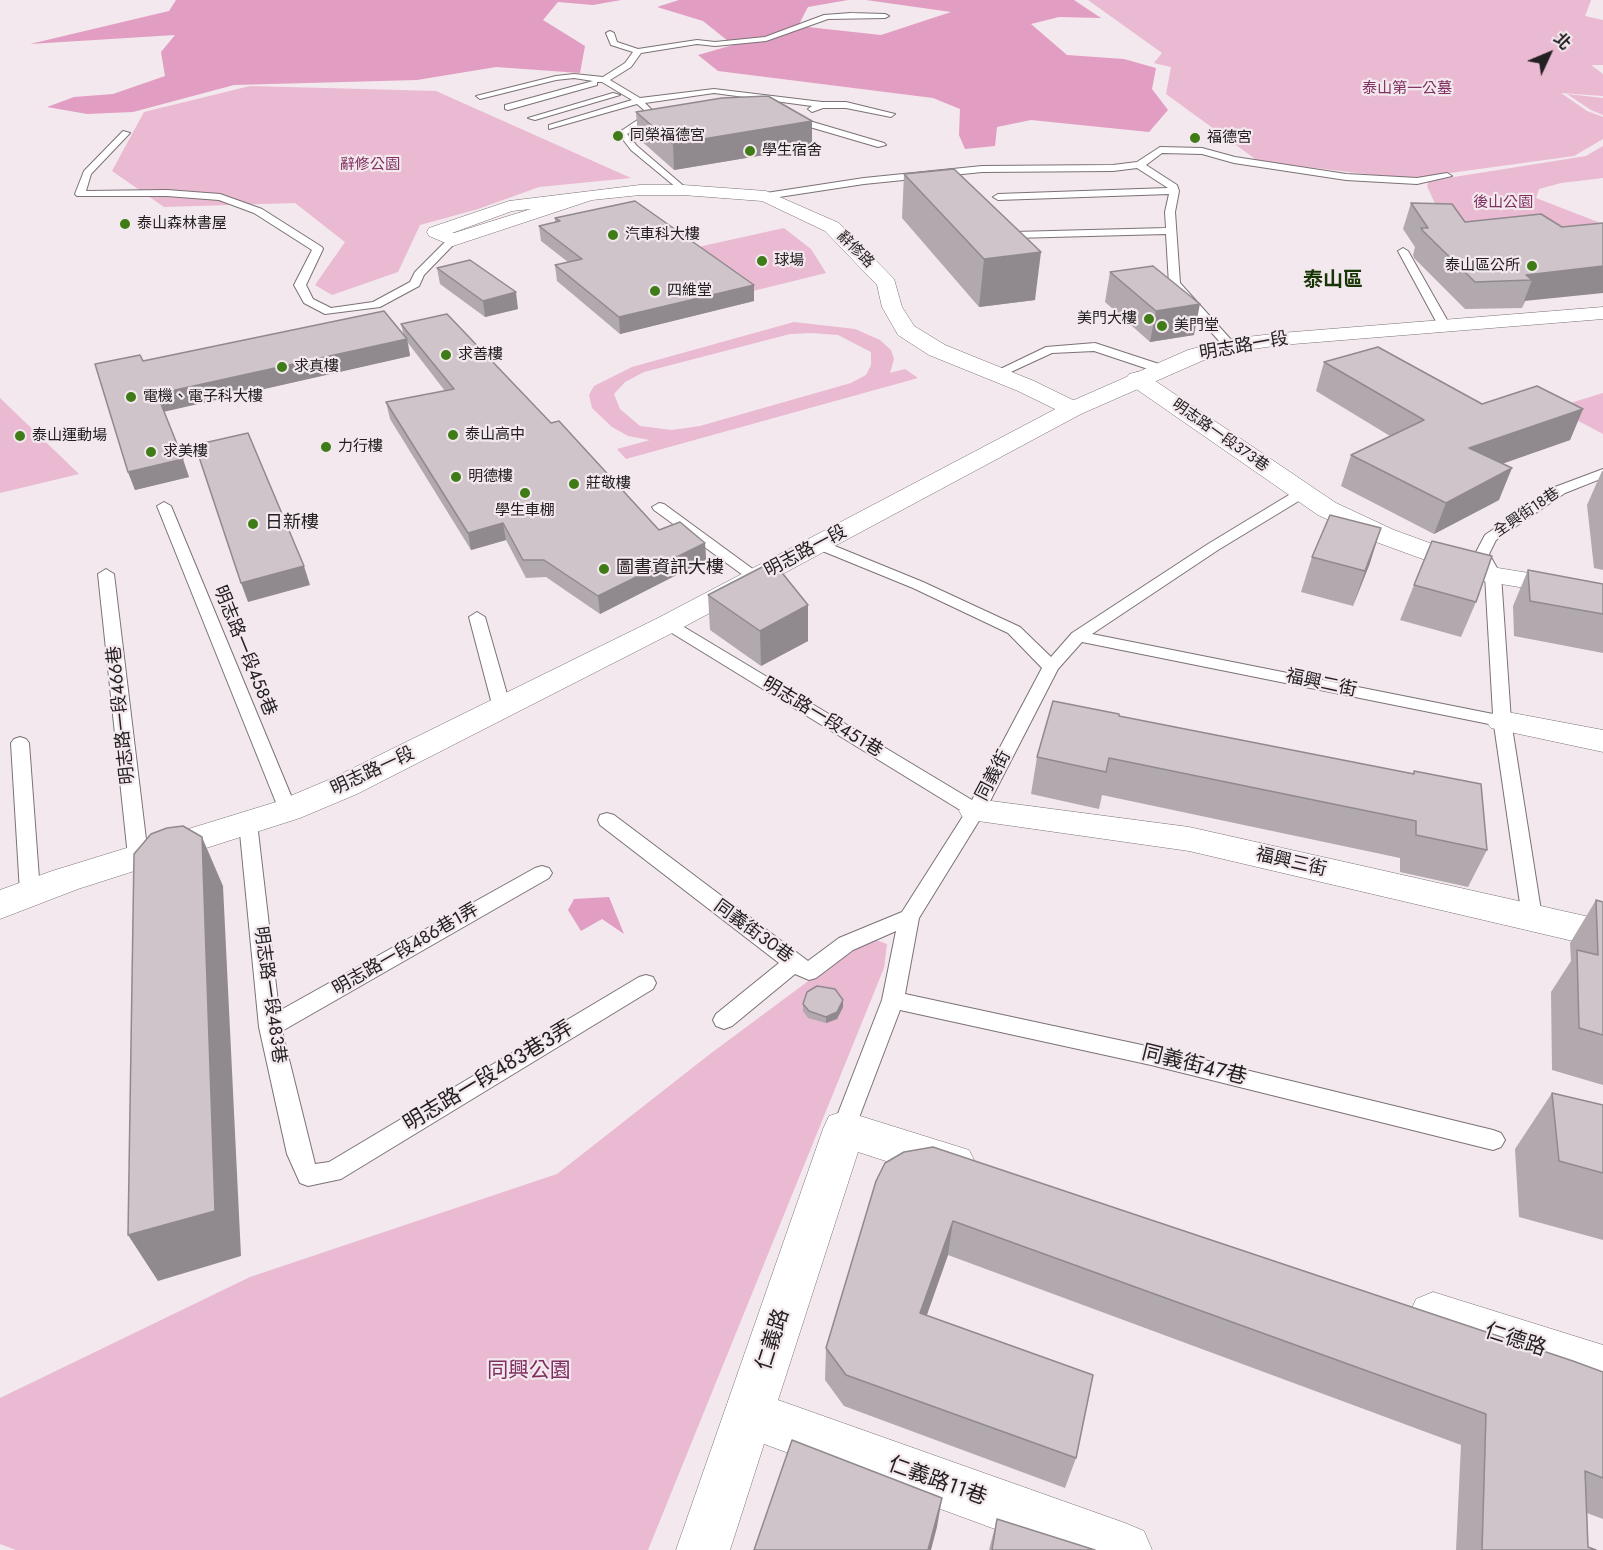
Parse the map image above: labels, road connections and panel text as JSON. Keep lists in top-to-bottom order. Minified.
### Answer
{"streets":{"street":["辭修路","明志路一段","明志路一段373巷","福興二街","福興三街","仁義路","仁德路","仁義路11巷"],"lane":["全興街18巷","明志路一段458巷","明志路一段466巷","明志路一段451巷","同義街","同義街30巷","明志路一段486巷1弄","明志路一段483巷","同義街47巷","明志路一段483巷3弄"]},"crossings":[["辭修路","明志路一段"],["明志路一段","明志路一段373巷"],["明志路一段","明志路一段458巷"],["明志路一段","明志路一段466巷"],["明志路一段","明志路一段451巷"],["明志路一段","明志路一段483巷"],["明志路一段373巷","全興街18巷"],["明志路一段451巷","同義街"],["明志路一段451巷","福興三街"],["同義街","福興三街"],["同義街","同義街30巷"],["同義街","同義街47巷"],["同義街","仁義路"],["明志路一段486巷1弄","明志路一段483巷"],["明志路一段483巷","明志路一段483巷3弄"],["仁義路","仁義路11巷"]],"districts":["泰山區"],"parks":["泰山第一公墓","辭修公園","後山公園","同興公園"],"places":["同榮福德宮","福德宮","學生宿舍","泰山森林書屋","汽車科大樓","球場","泰山區公所","四維堂","美門大樓","美門堂","求善樓","求真樓","電機、電子科大樓","泰山高中","泰山運動場","力行樓","求美樓","明德樓","莊敬樓","學生車棚","日新樓","圖書資訊大樓"],"north":"top right"}
